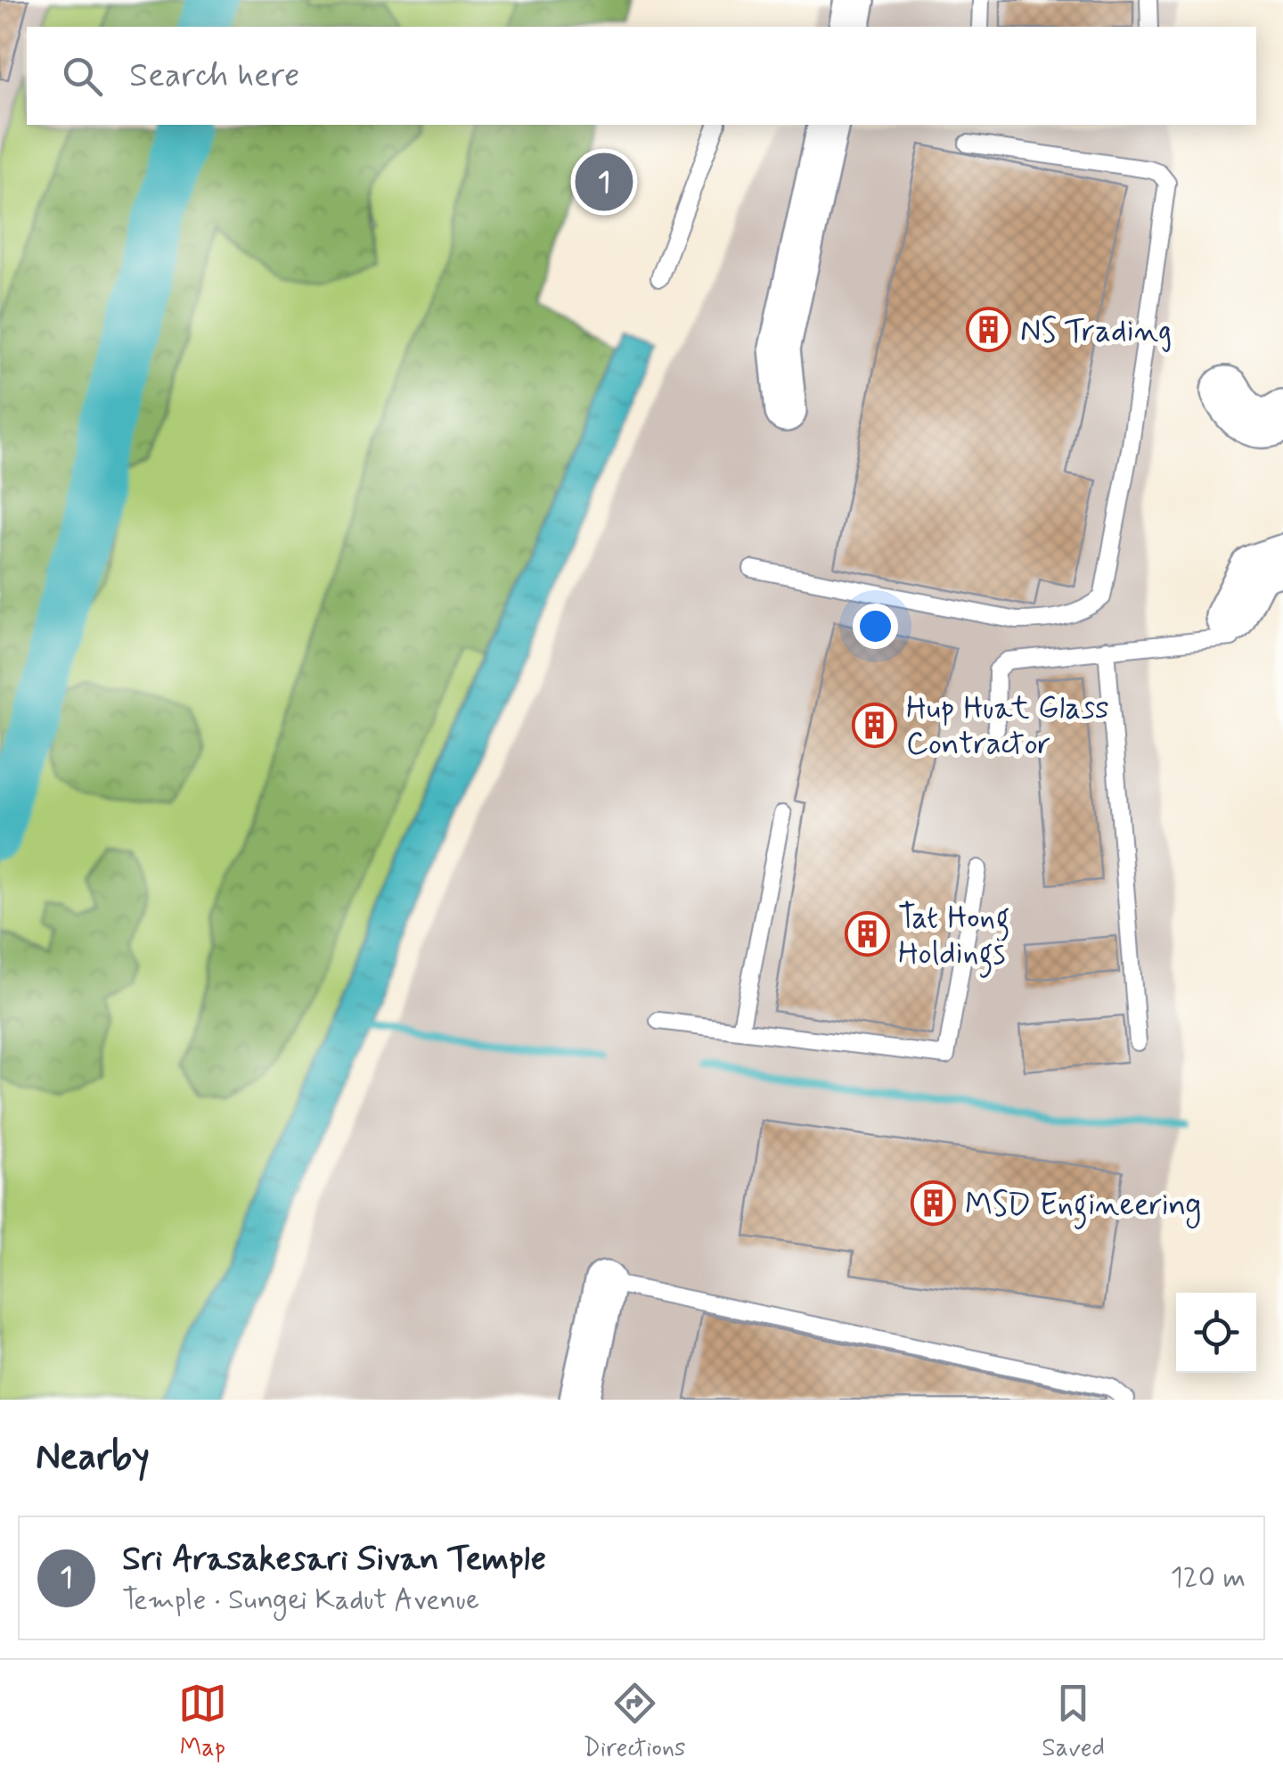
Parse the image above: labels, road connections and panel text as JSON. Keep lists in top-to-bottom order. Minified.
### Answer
{"places":{"building":["NS Trading","Hup Huat Glass Contractor","Tat Hong Holdings","MSD Engineering"]},"page":{"search":"Search here","pins":"1","heading":"Nearby","list":[{"mark":"1","name":"Sri Arasakesari Sivan Temple","note":"Temple · Sungei Kadut Avenue","value":"120 m"}],"nav":["Map","Directions","Saved"]}}
